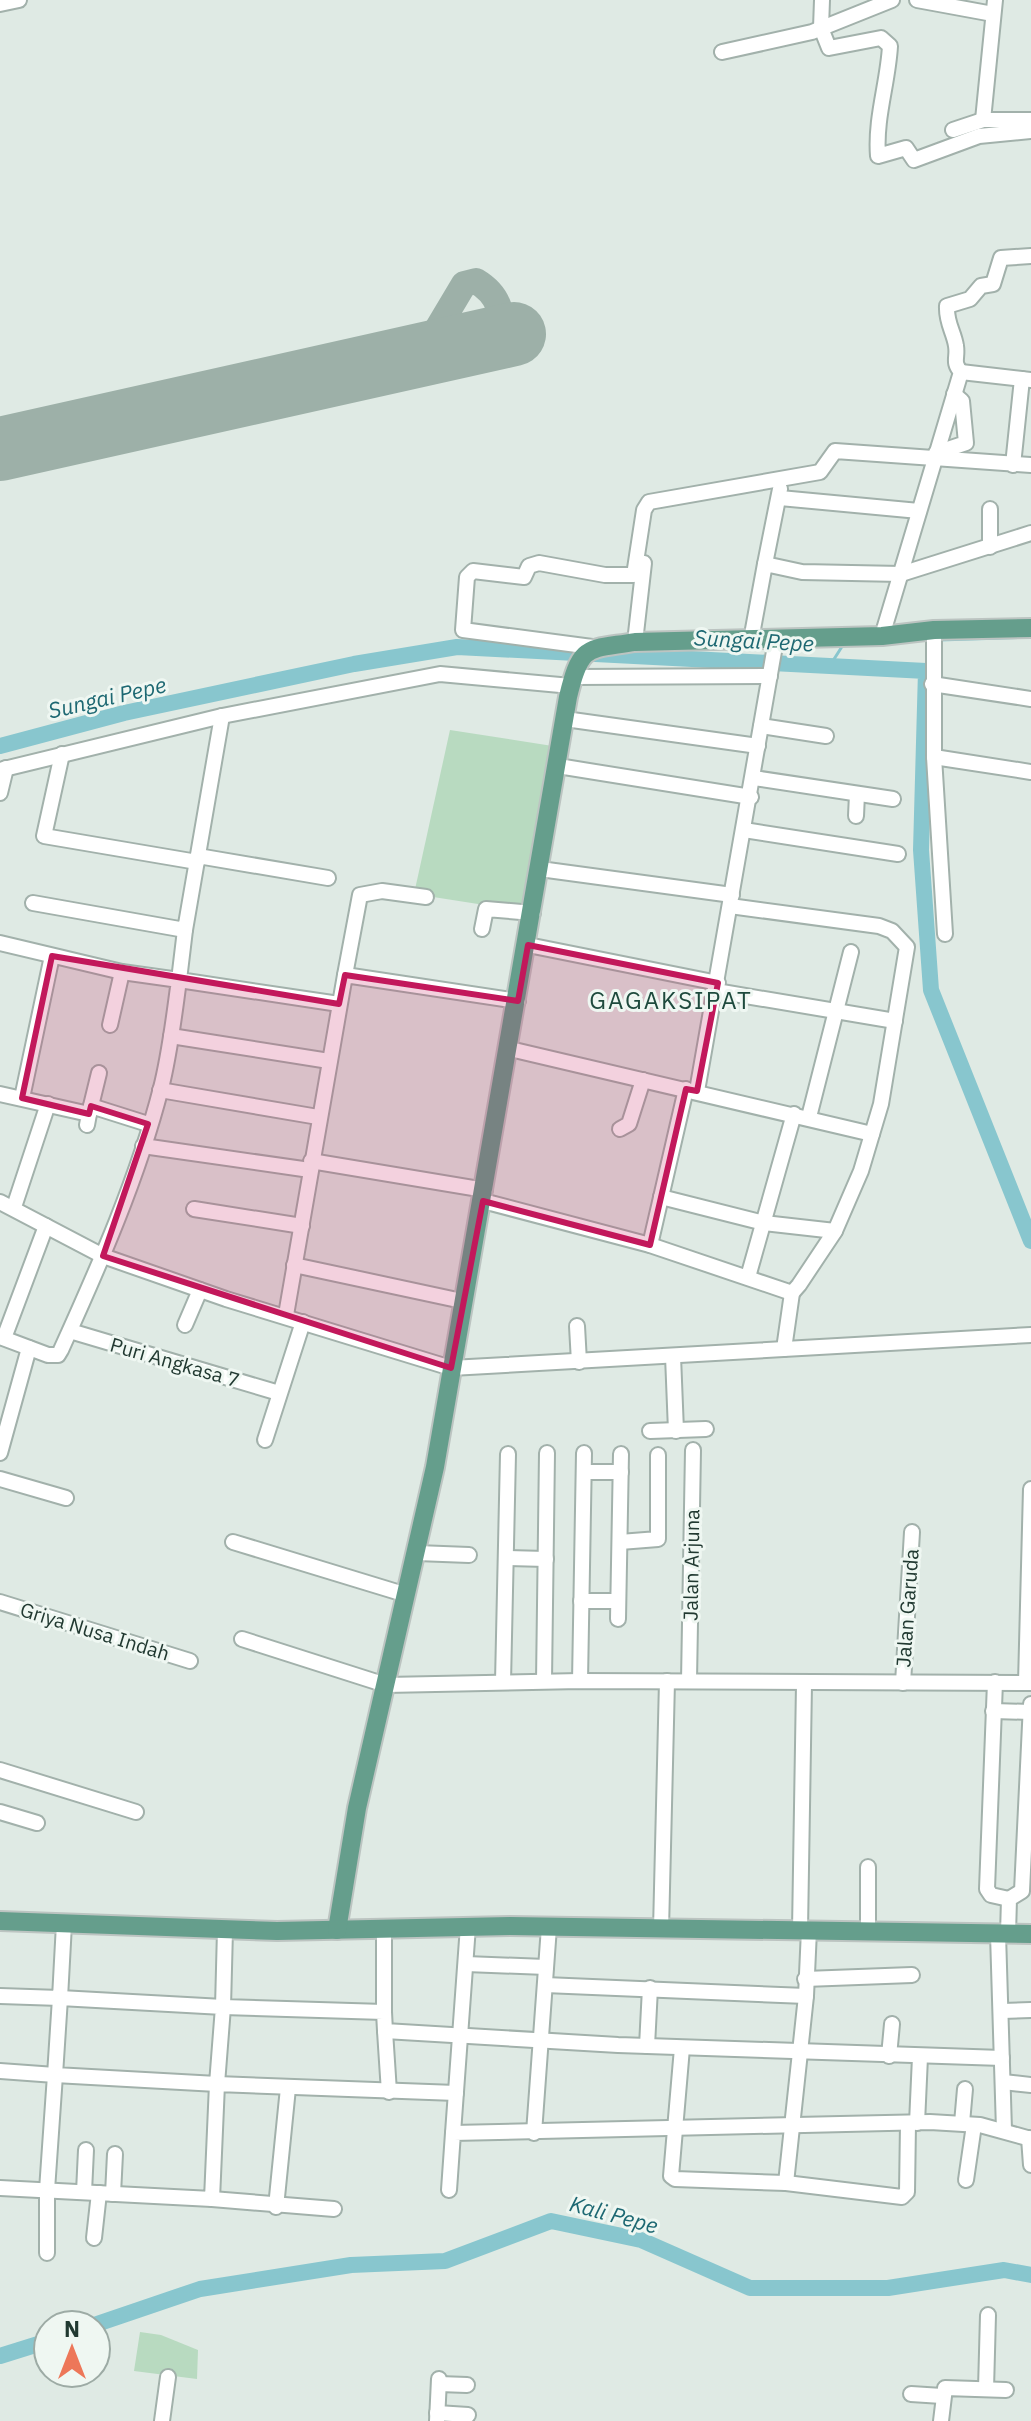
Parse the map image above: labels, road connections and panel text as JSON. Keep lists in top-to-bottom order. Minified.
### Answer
{"streets":{"street":["Puri Angkasa 7","Jalan Arjuna","Jalan Garuda","Griya Nusa Indah"]},"districts":["GAGAKSIPAT"],"water":["Sungai Pepe","Kali Pepe"],"north":"top"}
